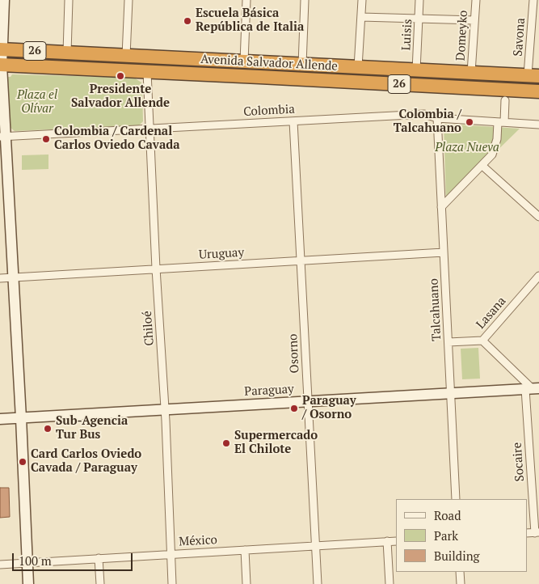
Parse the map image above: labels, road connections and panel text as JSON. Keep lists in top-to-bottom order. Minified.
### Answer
{"streets":{"highway":["26","Avenida Salvador Allende"],"street":["Luisis","Domeyko","Savona","Colombia","Uruguay","Talcahuano","Lasana","Chiloé","Osorno","Paraguay","Socaire","México"]},"crossings":[["Luisis","Avenida Salvador Allende"],["Domeyko","Avenida Salvador Allende"],["Savona","Avenida Salvador Allende"],["Avenida Salvador Allende","Chiloé"],["Colombia","Talcahuano"],["Colombia","Chiloé"],["Colombia","Osorno"],["Uruguay","Talcahuano"],["Uruguay","Chiloé"],["Uruguay","Osorno"],["Talcahuano","Lasana"],["Talcahuano","Paraguay"],["Chiloé","Paraguay"],["Chiloé","México"],["Osorno","Paraguay"],["Osorno","México"],["Paraguay","Socaire"]],"parks":["Plaza el Olívar","Plaza Nueva"],"places":["Escuela Básica República de Italia","Presidente Salvador Allende","Colombia / Talcahuano","Colombia / Cardenal Carlos Oviedo Cavada","Paraguay / Osorno","Sub-Agencia Tur Bus","Supermercado El Chilote","Card Carlos Oviedo Cavada / Paraguay"],"legend":["Road","Park","Building"],"scale_bar":"100 m"}
